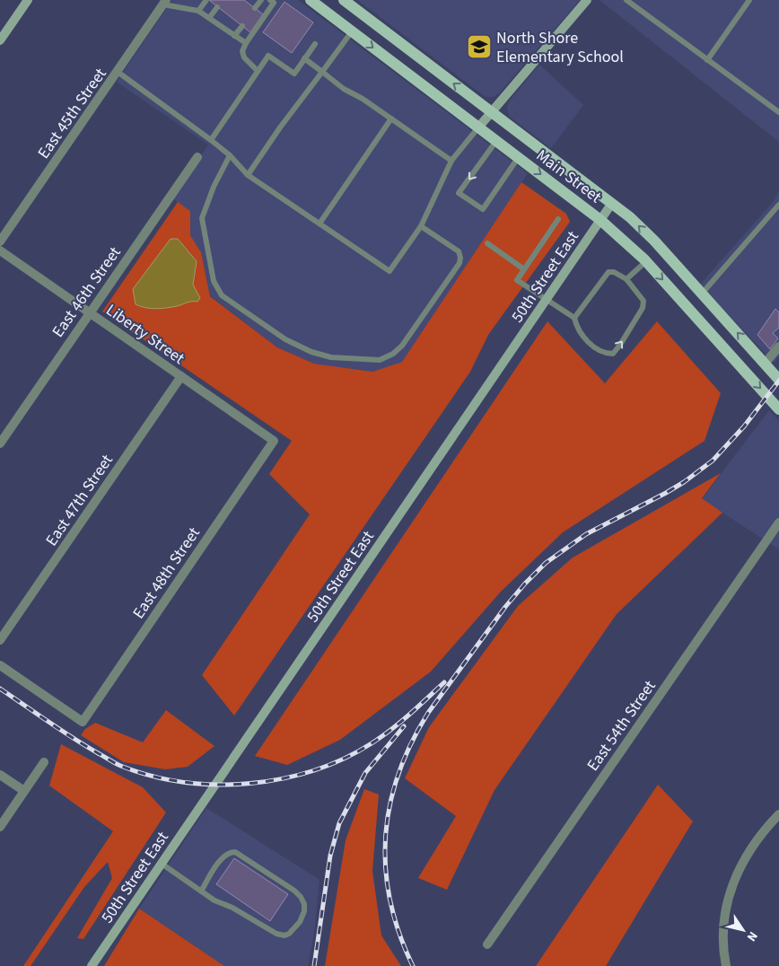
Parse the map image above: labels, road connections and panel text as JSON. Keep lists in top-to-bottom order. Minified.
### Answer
{"streets":{"main road":["Main Street"],"street":["East 45th Street","50th Street East","East 46th Street","Liberty Street","East 47th Street","East 48th Street","East 54th Street"]},"crossings":[["Main Street","50th Street East"],["East 46th Street","Liberty Street"],["Liberty Street","East 47th Street"],["Liberty Street","East 48th Street"]],"places":{"school or university":["North Shore Elementary School"]},"north":"bottom right"}
